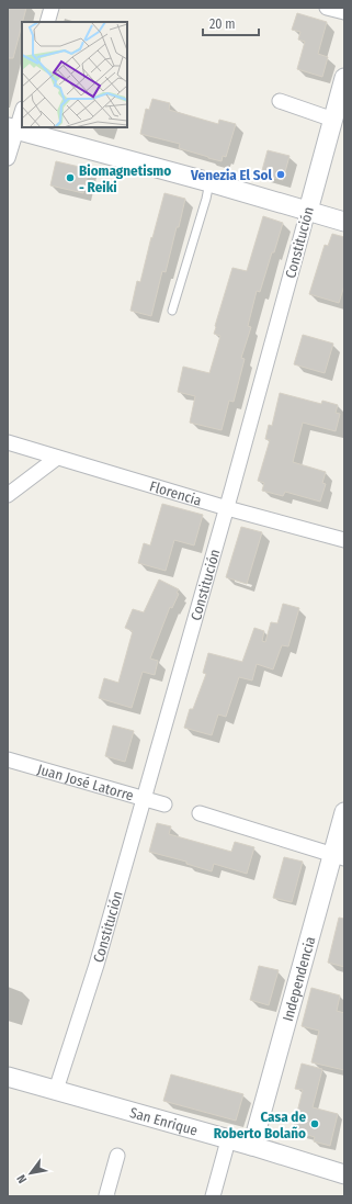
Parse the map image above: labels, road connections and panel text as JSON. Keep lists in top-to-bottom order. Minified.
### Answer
{"streets":{"street":["Constitución","Florencia","Juan José Latorre","Independencia","San Enrique"]},"crossings":[["Constitución","Florencia"],["Constitución","Juan José Latorre"],["Constitución","San Enrique"],["Independencia","San Enrique"]],"places":["Venezia El Sol","Biomagnetismo - Reiki","Casa de Roberto Bolaño"],"scale_bar":"20 m","north":"bottom left"}
